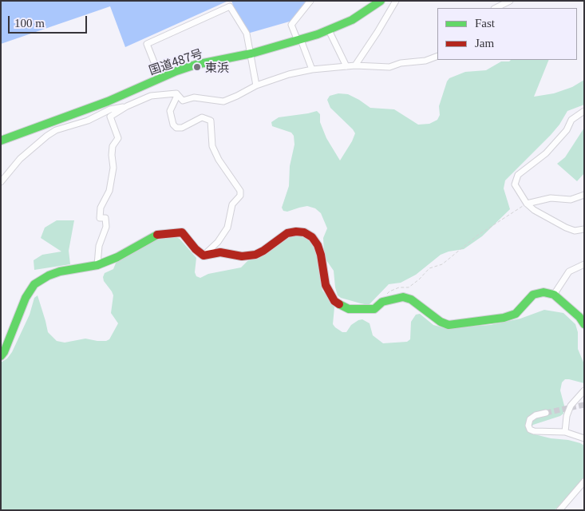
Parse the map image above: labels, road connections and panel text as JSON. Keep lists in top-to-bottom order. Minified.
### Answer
{"streets":{"main road":["国道487号"]},"places":["東浜"],"legend":["Fast","Jam"],"scale_bar":"100 m"}
